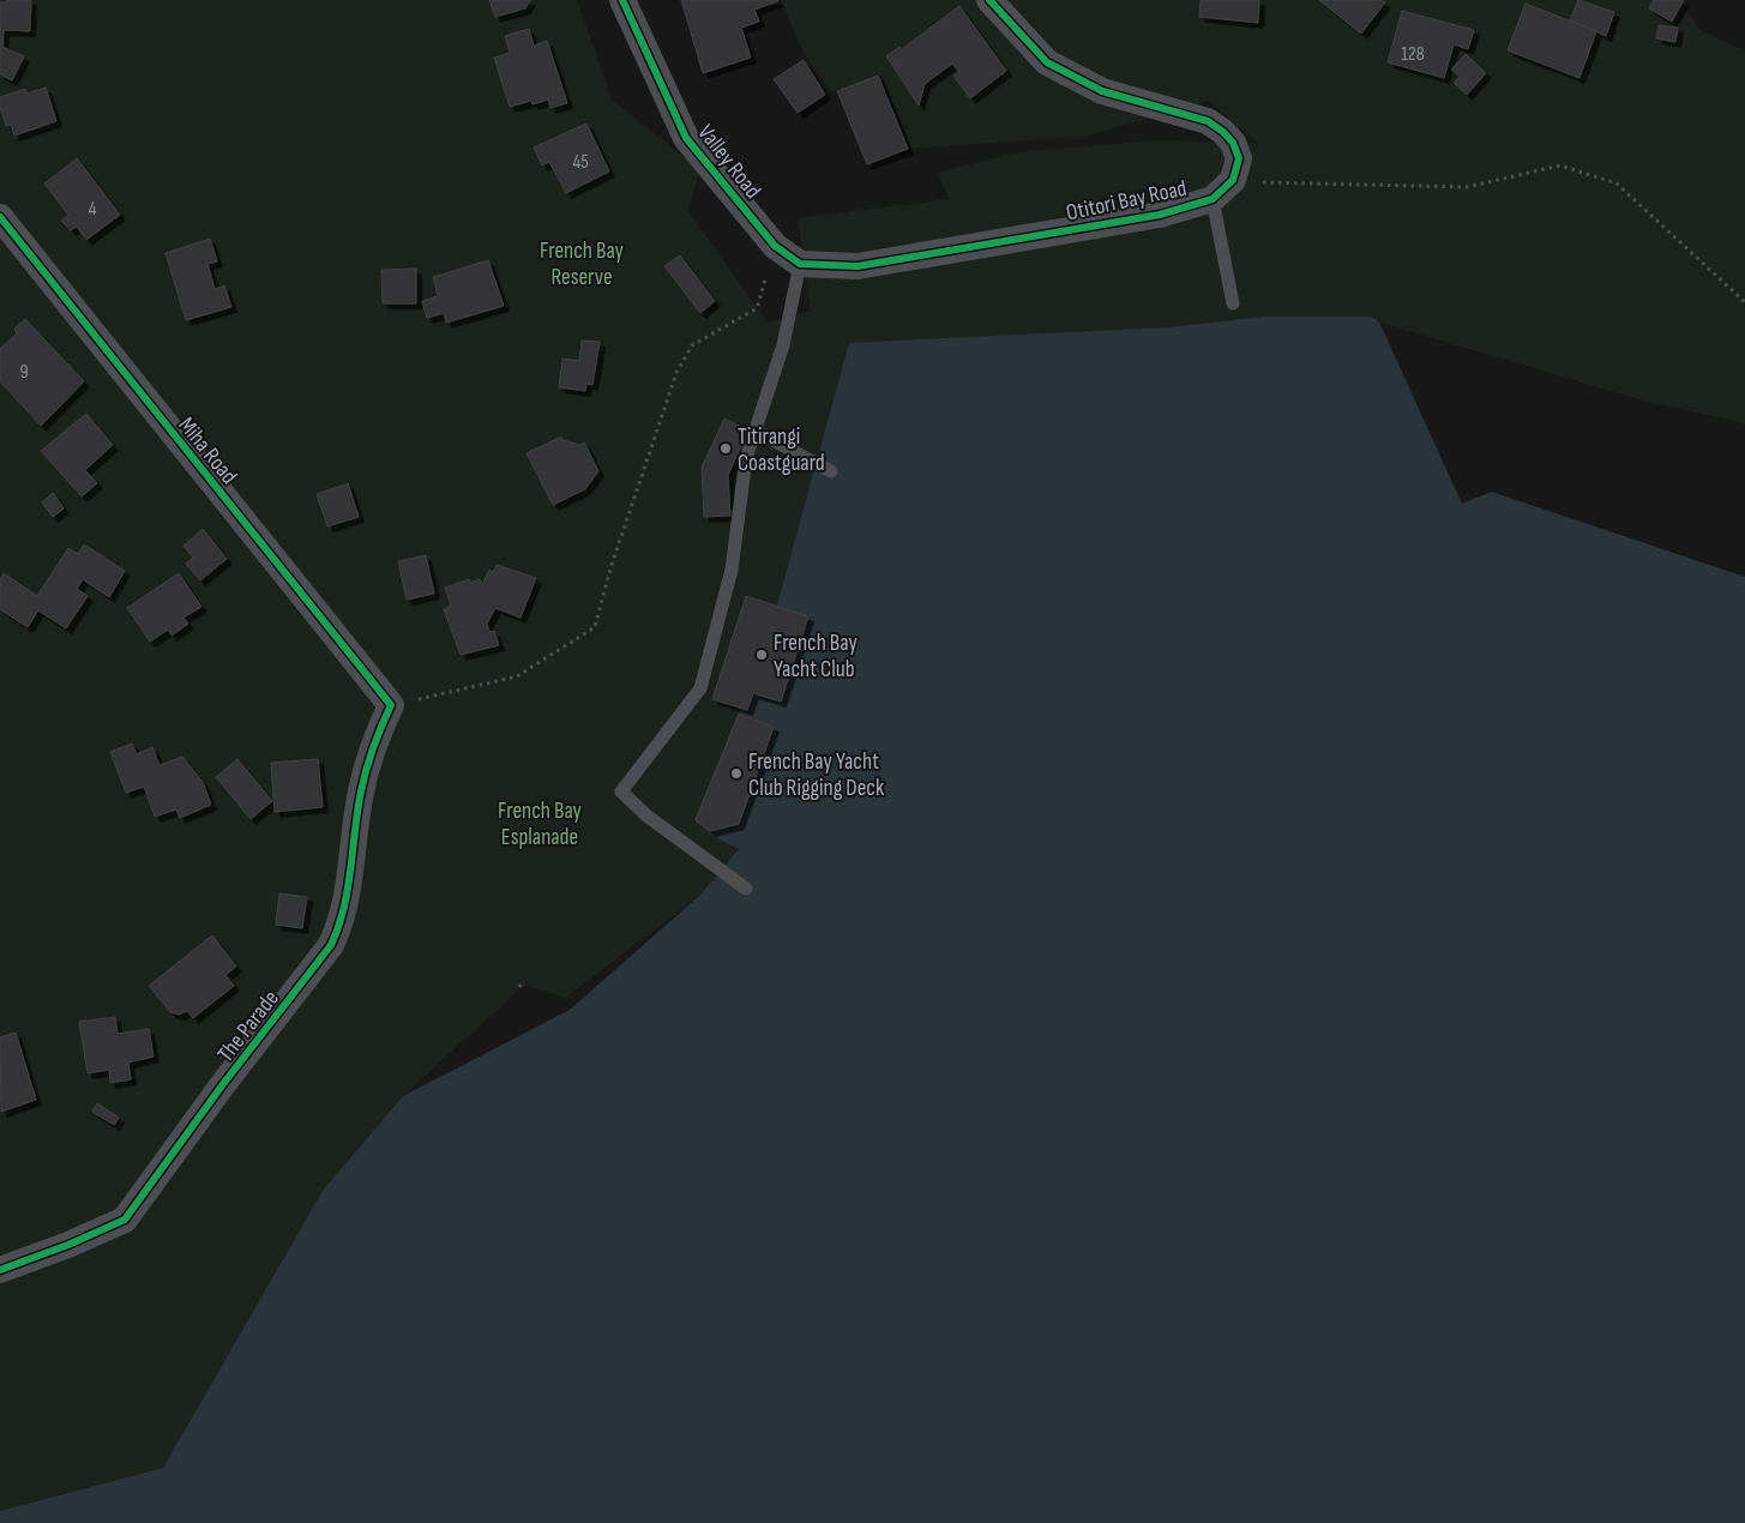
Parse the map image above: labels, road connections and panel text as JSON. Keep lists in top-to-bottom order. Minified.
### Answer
{"streets":{"street":["Valley Road","Otitori Bay Road","Miha Road","The Parade"]},"crossings":[["Valley Road","Otitori Bay Road"],["Miha Road","The Parade"]],"parks":["French Bay Reserve","French Bay Esplanade"],"places":["Titirangi Coastguard","French Bay Yacht Club","French Bay Yacht Club Rigging Deck"],"house_numbers":["128","45","4","9"]}
